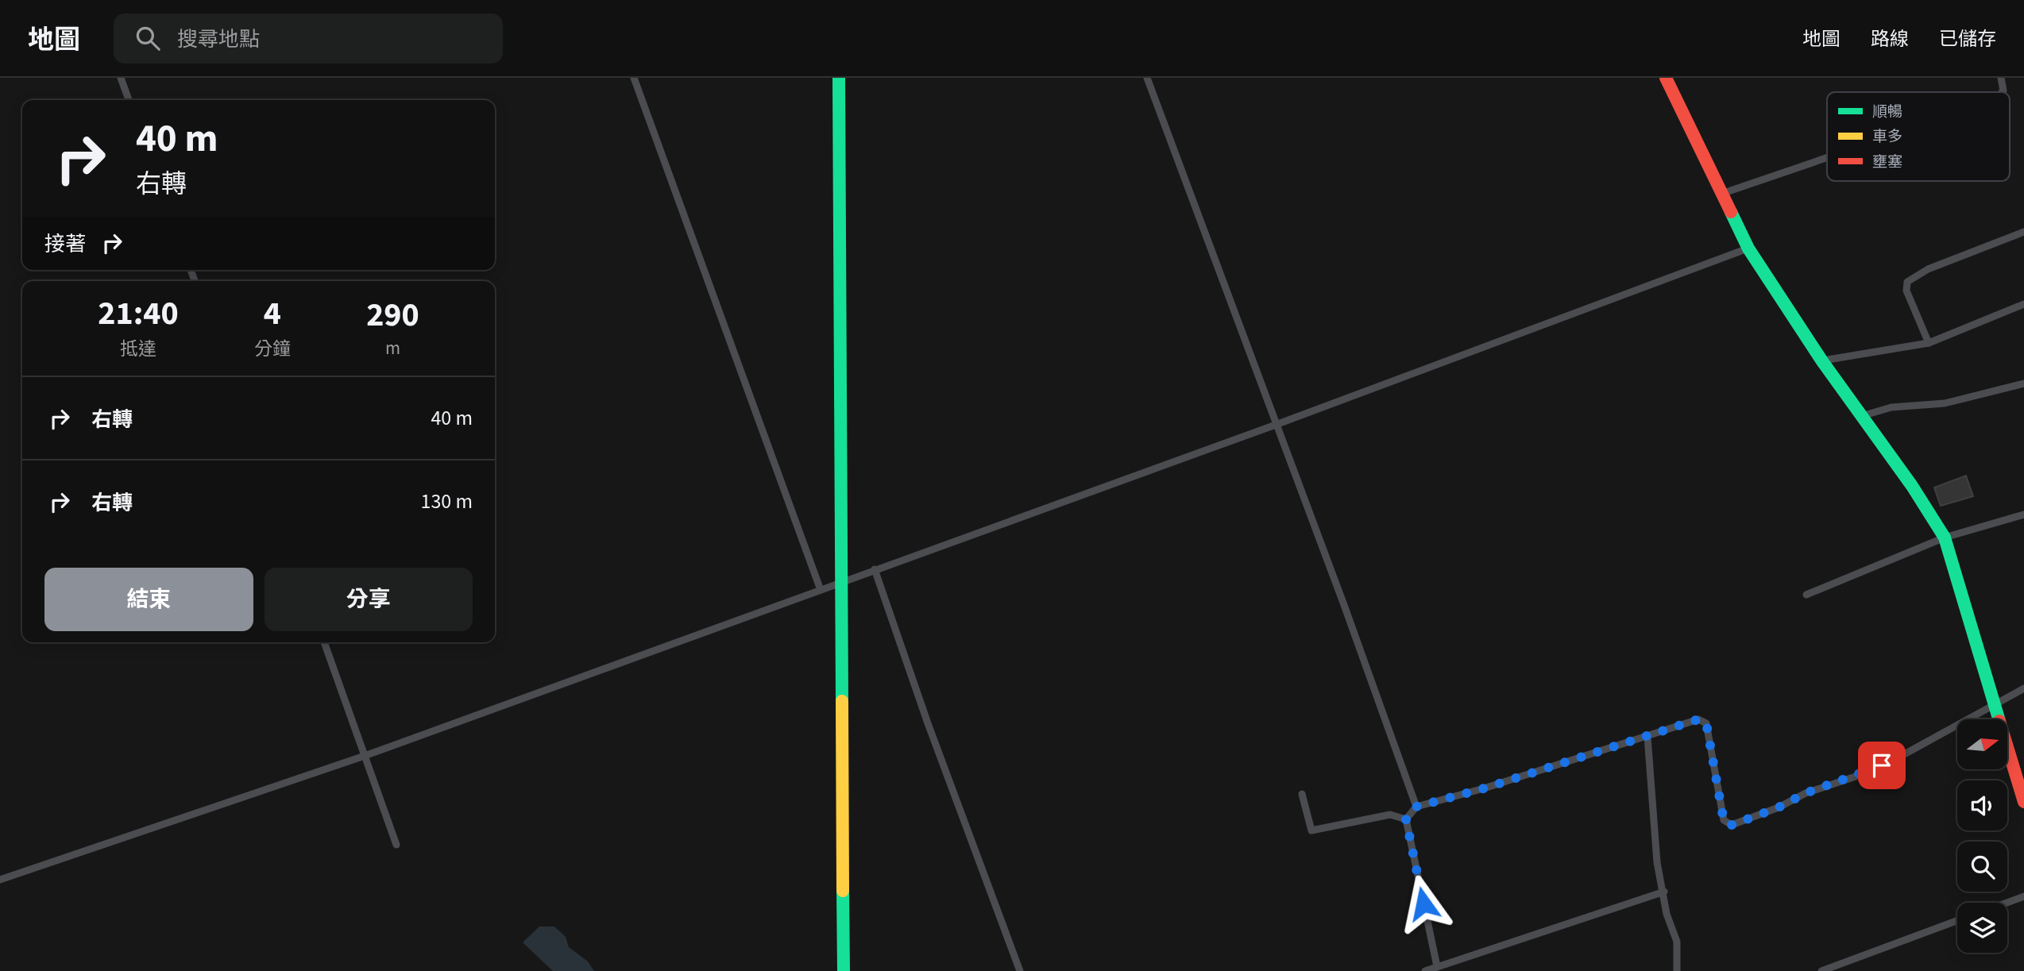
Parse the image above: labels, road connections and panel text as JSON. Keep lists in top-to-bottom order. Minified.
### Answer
{"legend":["順暢","車多","壅塞"],"north":"right","page":{"header":"地圖","search":"搜尋地點","nav":["地圖","路線","已儲存"],"turn":["40 m","右轉"],"then":"接著","eta":["21:40","抵達","4","分鐘","290","m"],"list":[{"name":"右轉","value":"40 m"},{"name":"右轉","value":"130 m"}],"buttons":["結束","分享"]}}
